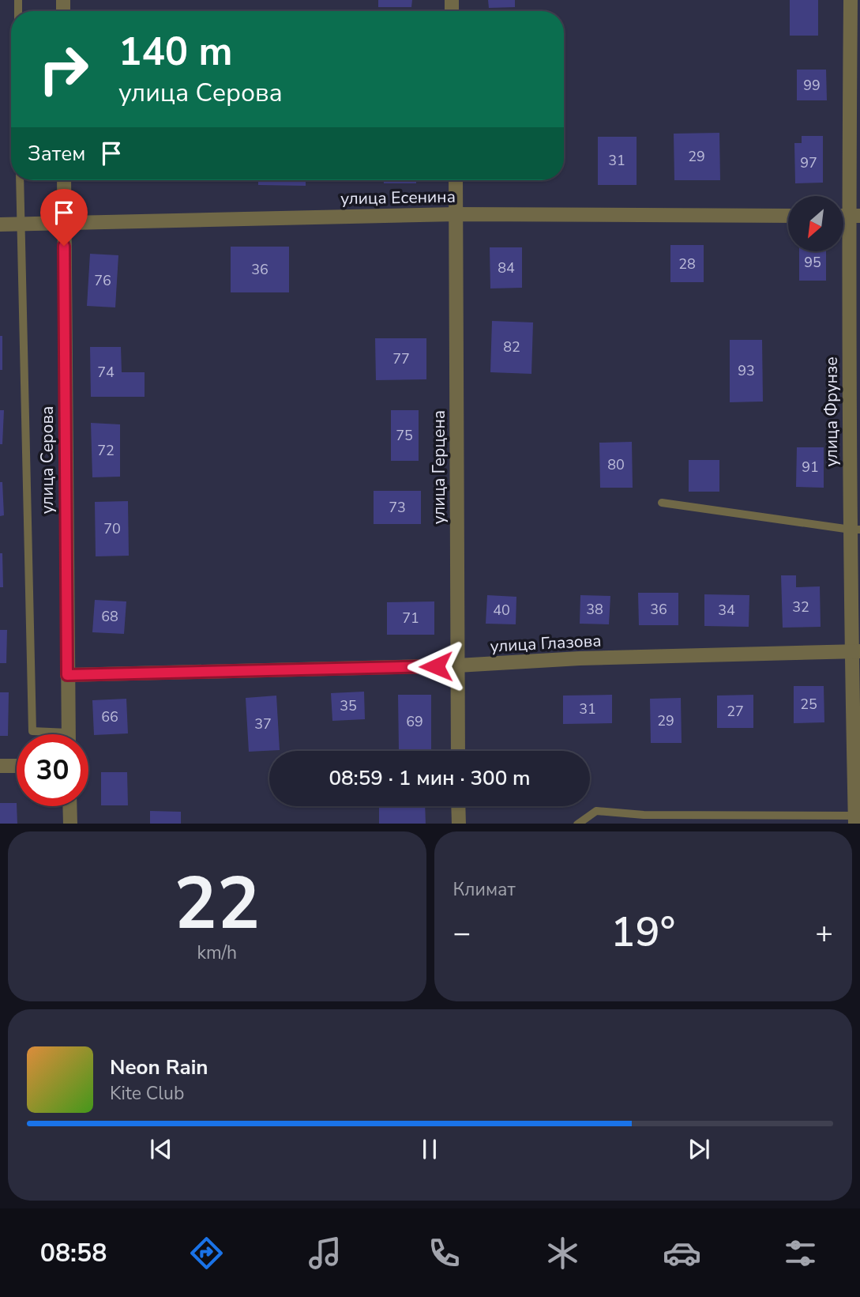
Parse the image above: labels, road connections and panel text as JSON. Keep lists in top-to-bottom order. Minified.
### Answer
{"streets":{"street":["улица Есенина","улица Фрунзе","улица Серова","улица Герцена","улица Глазова"]},"crossings":[["улица Есенина","улица Серова"],["улица Есенина","улица Герцена"],["улица Фрунзе","улица Глазова"],["улица Серова","улица Глазова"],["улица Герцена","улица Глазова"]],"house_numbers":["99","29","31","97","95","28","84","36","76","82","77","93","74","75","72","80","91","73","70","32","38","36","40","34","68","71","25","35","31","27","66","29","69","37"],"north":"bottom left","page":{"turn":["140 m","улица Серова"],"then":"Затем","limit":"30","trip":"08:59 · 1 мин · 300 m","tile":[["22","km/h"],"Климат"],"heat":["−","19°","+"],"song":["Neon Rain","Kite Club"],"tabs":"08:58"}}
